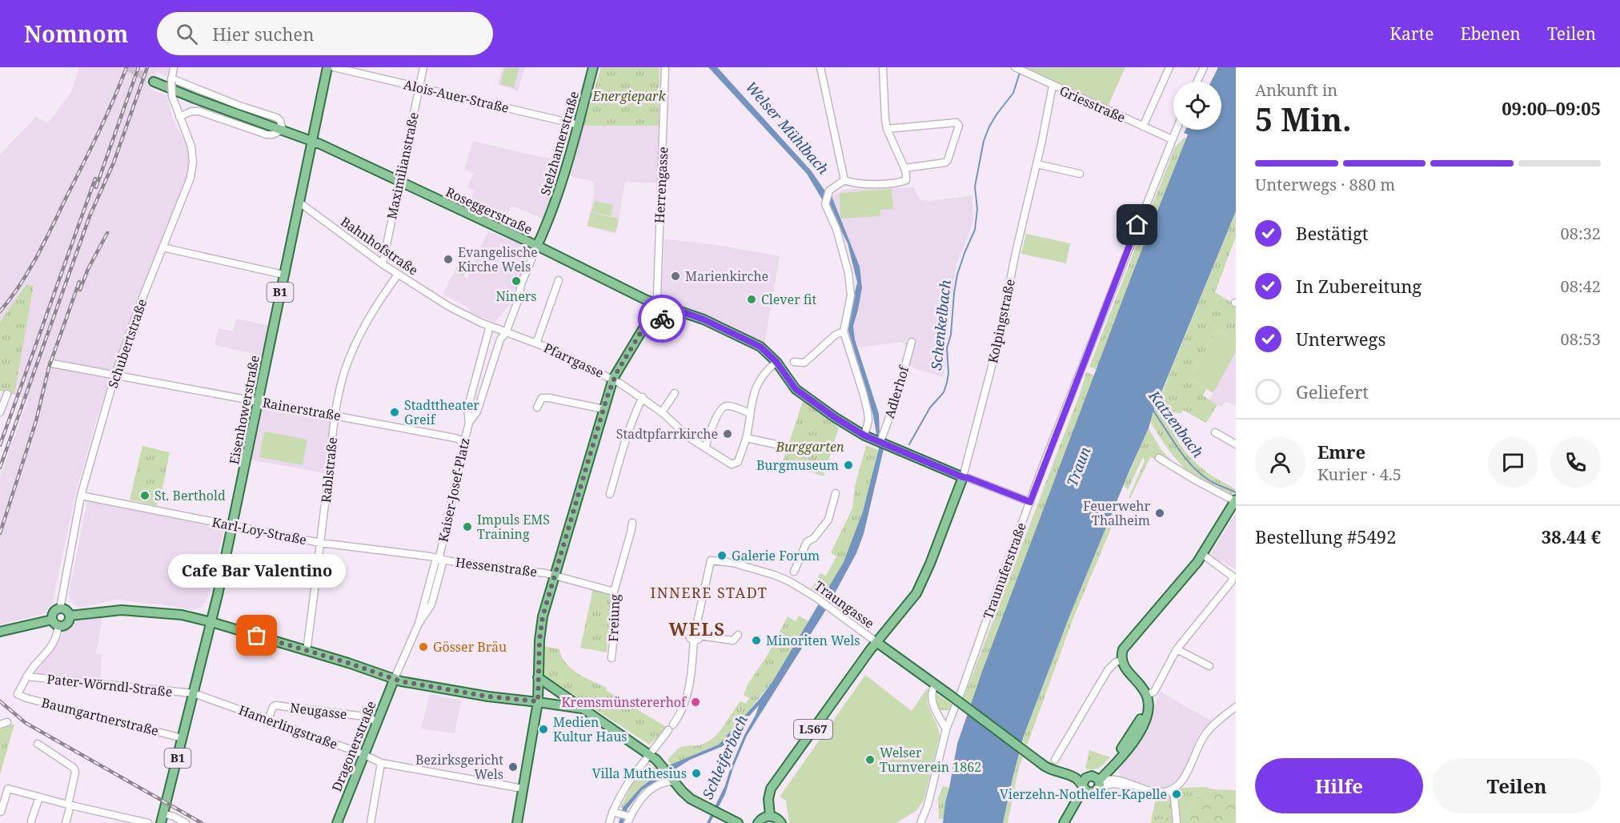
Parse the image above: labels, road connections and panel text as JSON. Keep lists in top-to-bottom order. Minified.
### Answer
{"streets":{"main road":["Stelzhamerstraße","Roseggerstraße","B1","Eisenhowerstraße","Traungasse","L567","Dragonerstraße"],"street":["Alois-Auer-Straße","Griesstraße","Maximilianstraße","Herrengasse","Bahnhofstraße","Kolpingstraße","Schubertstraße","Pfarrgasse","Adlerhof","Rainerstraße","Rablstraße","Kaiser-Josef-Platz","Karl-Loy-Straße","Hessenstraße","Traunuferstraße","Freiung","Pater-Wörndl-Straße","Neugasse","Baumgartnerstraße","Hamerlingstraße"]},"crossings":[["Alois-Auer-Straße","Stelzhamerstraße"],["Alois-Auer-Straße","Maximilianstraße"],["Griesstraße","Kolpingstraße"],["Griesstraße","Traunuferstraße"],["Stelzhamerstraße","Roseggerstraße"],["Stelzhamerstraße","Bahnhofstraße"],["Stelzhamerstraße","Pfarrgasse"],["Stelzhamerstraße","Kaiser-Josef-Platz"],["Maximilianstraße","Roseggerstraße"],["Maximilianstraße","Bahnhofstraße"],["Herrengasse","Roseggerstraße"],["Roseggerstraße","B1"],["Roseggerstraße","Kolpingstraße"],["Roseggerstraße","Adlerhof"],["Bahnhofstraße","B1"],["Bahnhofstraße","Pfarrgasse"],["Bahnhofstraße","Eisenhowerstraße"],["Bahnhofstraße","Rablstraße"],["Bahnhofstraße","Kaiser-Josef-Platz"],["B1","Eisenhowerstraße"],["B1","Pater-Wörndl-Straße"],["B1","Baumgartnerstraße"],["B1","Hamerlingstraße"],["Schubertstraße","Rainerstraße"],["Schubertstraße","Karl-Loy-Straße"],["Pfarrgasse","Kaiser-Josef-Platz"],["Rainerstraße","Eisenhowerstraße"],["Rainerstraße","Rablstraße"],["Rainerstraße","Kaiser-Josef-Platz"],["Eisenhowerstraße","Karl-Loy-Straße"],["Rablstraße","Karl-Loy-Straße"],["Kaiser-Josef-Platz","Karl-Loy-Straße"],["Kaiser-Josef-Platz","Hessenstraße"],["Kaiser-Josef-Platz","Dragonerstraße"],["Karl-Loy-Straße","Hessenstraße"],["Hessenstraße","Freiung"],["Traungasse","L567"],["Pater-Wörndl-Straße","Baumgartnerstraße"],["Pater-Wörndl-Straße","Hamerlingstraße"],["Neugasse","Hamerlingstraße"],["Neugasse","Dragonerstraße"],["Hamerlingstraße","Dragonerstraße"]],"districts":["INNERE STADT","WELS"],"water":["Welser Mühlbach","Schenkelbach","Katzenbach","Traun","Schleiferbach"],"parks":["Energiepark","Burggarten"],"places":["Evangelische Kirche Wels","Marienkirche","Niners","Clever fit","Stadttheater Greif","Stadtpfarrkirche","Burgmuseum","St. Berthold","Feuerwehr Thalheim","Impuls EMS Training","Galerie Forum","Cafe Bar Valentino","Minoriten Wels","Gösser Bräu","Kremsmünstererhof","Medien Kultur Haus","Welser Turnverein 1862","Bezirksgericht Wels","Villa Muthesius","Vierzehn-Nothelfer-Kapelle"],"page":{"header":"Nomnom","search":"Hier suchen","nav":["Karte","Ebenen","Teilen"],"heading":["5 Min.","Ankunft in","09:00–09:05"],"panel":["Emre","Kurier · 4.5","Bestellung #5492","38.44 €"],"bar":"Unterwegs · 880 m","list":[["Bestätigt","08:32"],["In Zubereitung","08:42"],["Unterwegs","08:53"],"Geliefert"],"bubble":"Cafe Bar Valentino","buttons":["Hilfe","Teilen"]}}
